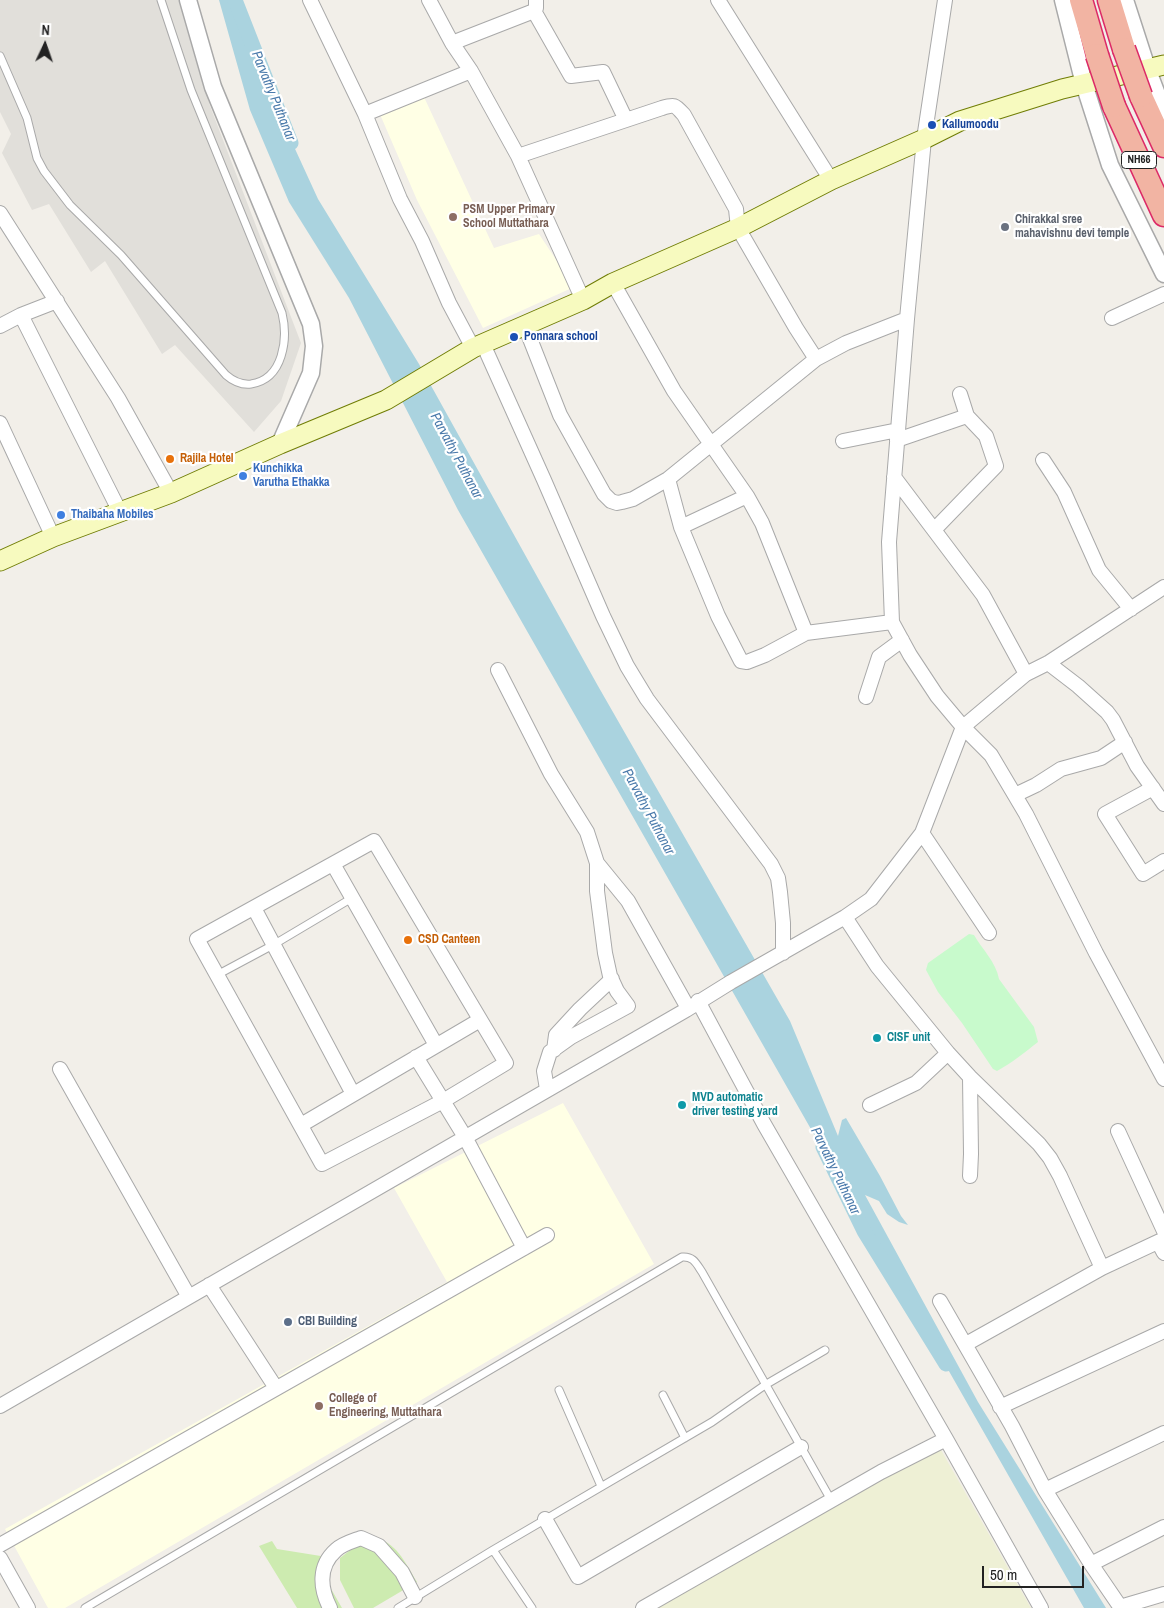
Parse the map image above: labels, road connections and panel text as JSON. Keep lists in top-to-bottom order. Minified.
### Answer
{"streets":{"highway":["NH66"]},"water":["Parvathy Puthanar"],"places":["Kallumoodu","PSM Upper Primary School Muttathara","Chirakkal sree mahavishnu devi temple","Ponnara school","Rajila Hotel","Kunchikka Varutha Ethakka","Thaibaha Mobiles","CSD Canteen","CISF unit","MVD automatic driver testing yard","CBI Building","College of Engineering, Muttathara"],"scale_bar":"50 m","north":"top"}
